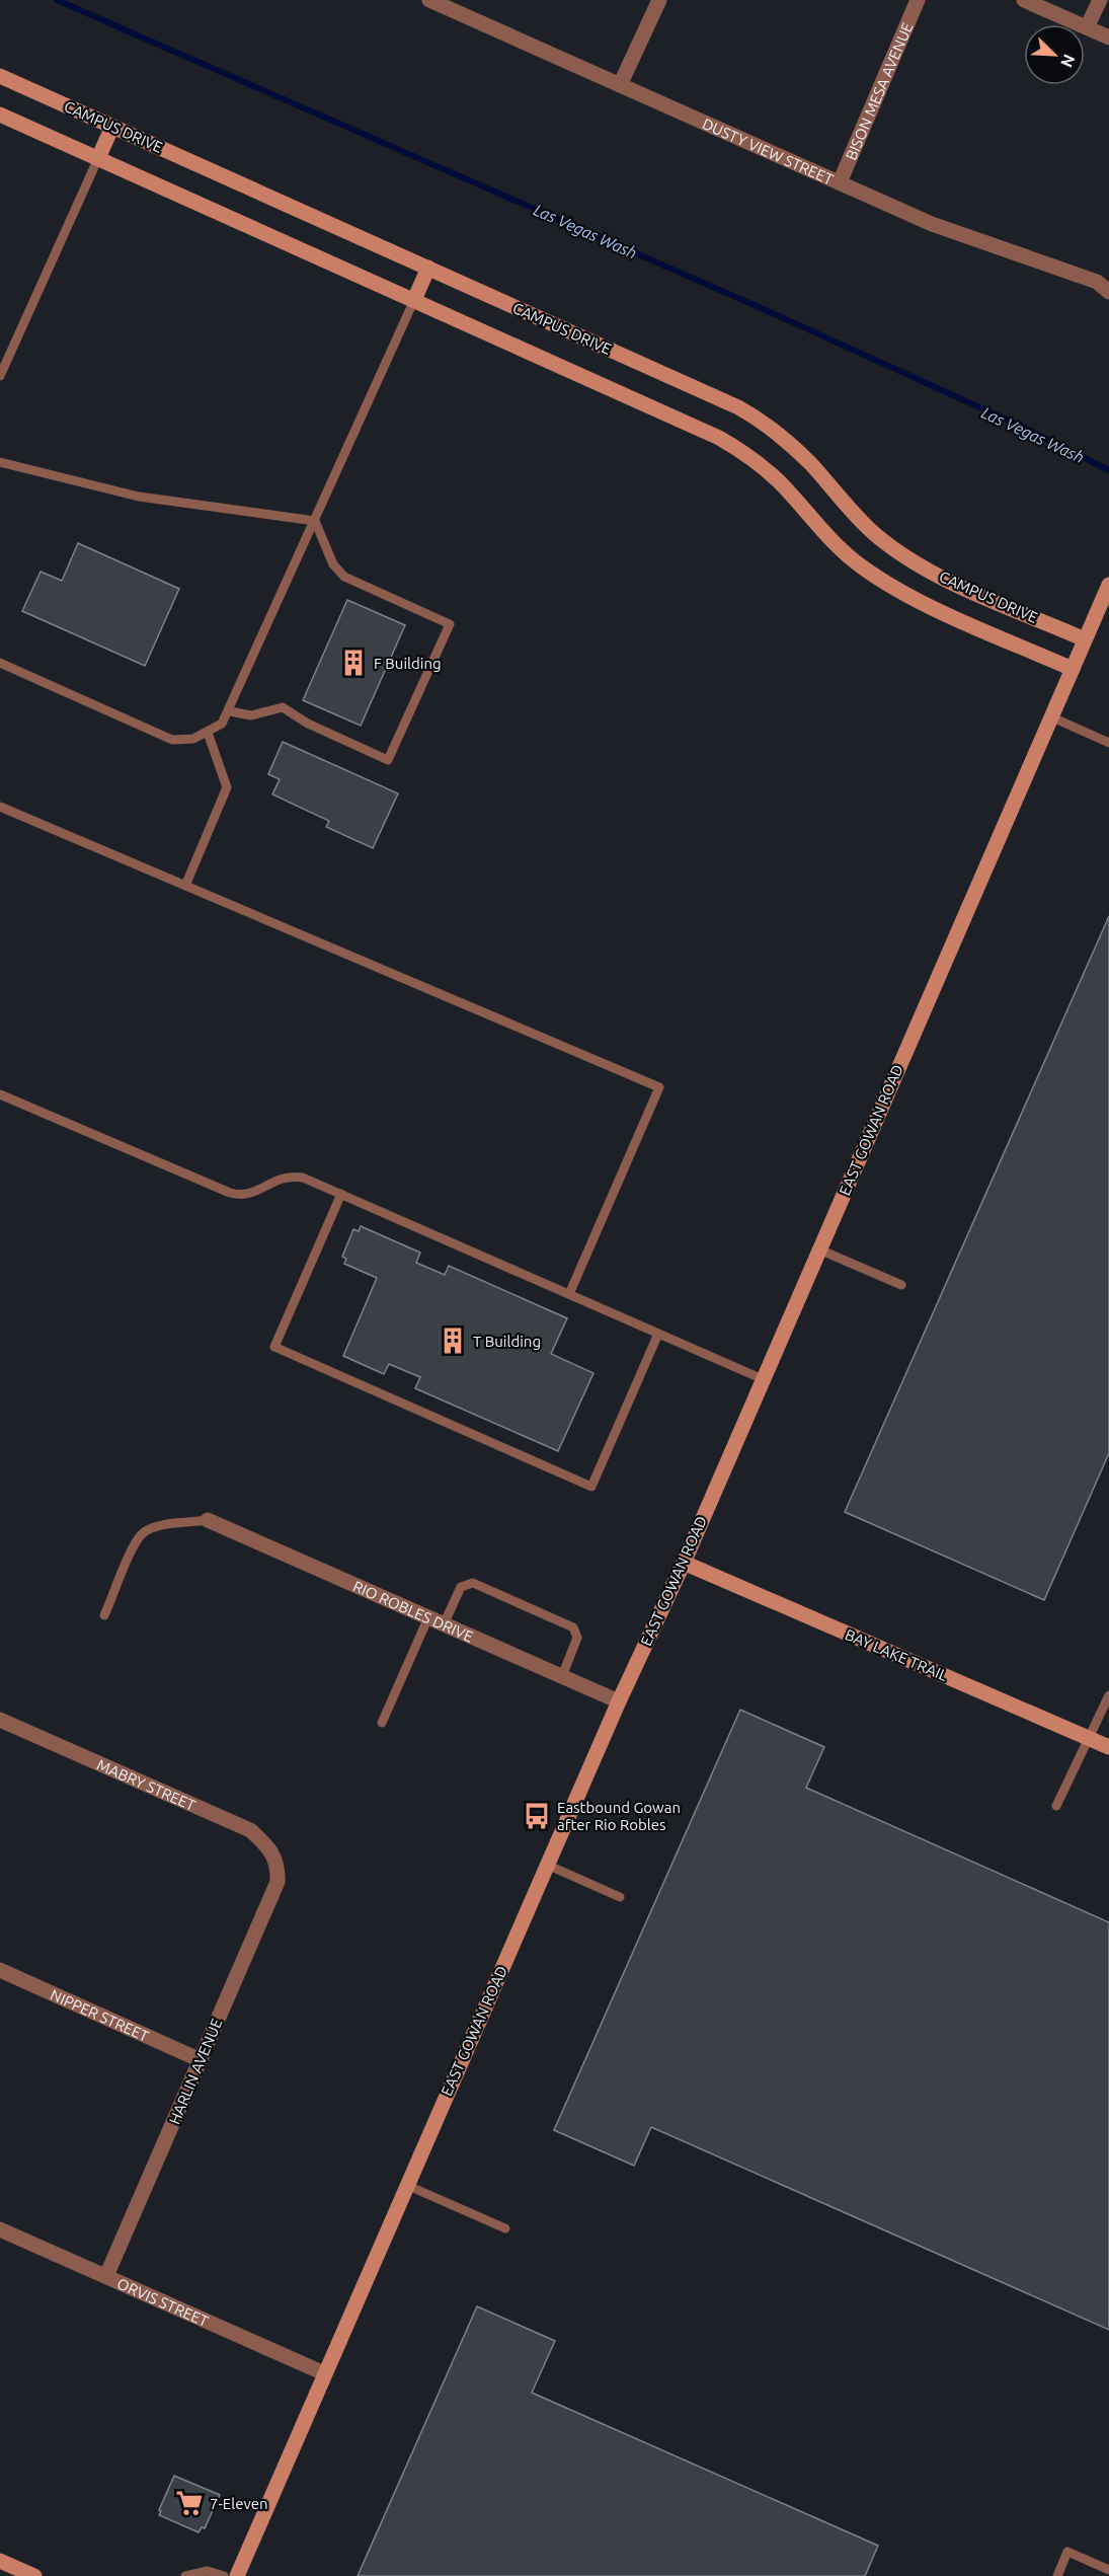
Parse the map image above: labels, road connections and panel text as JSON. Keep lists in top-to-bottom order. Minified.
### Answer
{"streets":{"street":["BISON MESA AVENUE","CAMPUS DRIVE","DUSTY VIEW STREET","EAST GOWAN ROAD","RIO ROBLES DRIVE","BAY LAKE TRAIL","MABRY STREET","NIPPER STREET","HARLIN AVENUE","ORVIS STREET"]},"crossings":[["BISON MESA AVENUE","DUSTY VIEW STREET"],["CAMPUS DRIVE","EAST GOWAN ROAD"],["EAST GOWAN ROAD","RIO ROBLES DRIVE"],["EAST GOWAN ROAD","BAY LAKE TRAIL"],["EAST GOWAN ROAD","ORVIS STREET"],["MABRY STREET","HARLIN AVENUE"],["NIPPER STREET","HARLIN AVENUE"],["HARLIN AVENUE","ORVIS STREET"]],"water":["Las Vegas Wash"],"places":{"building":["F Building","T Building"],"bus stop":["Eastbound Gowan after Rio Robles"],"supermarket":["7-Eleven"]},"north":"bottom right"}
